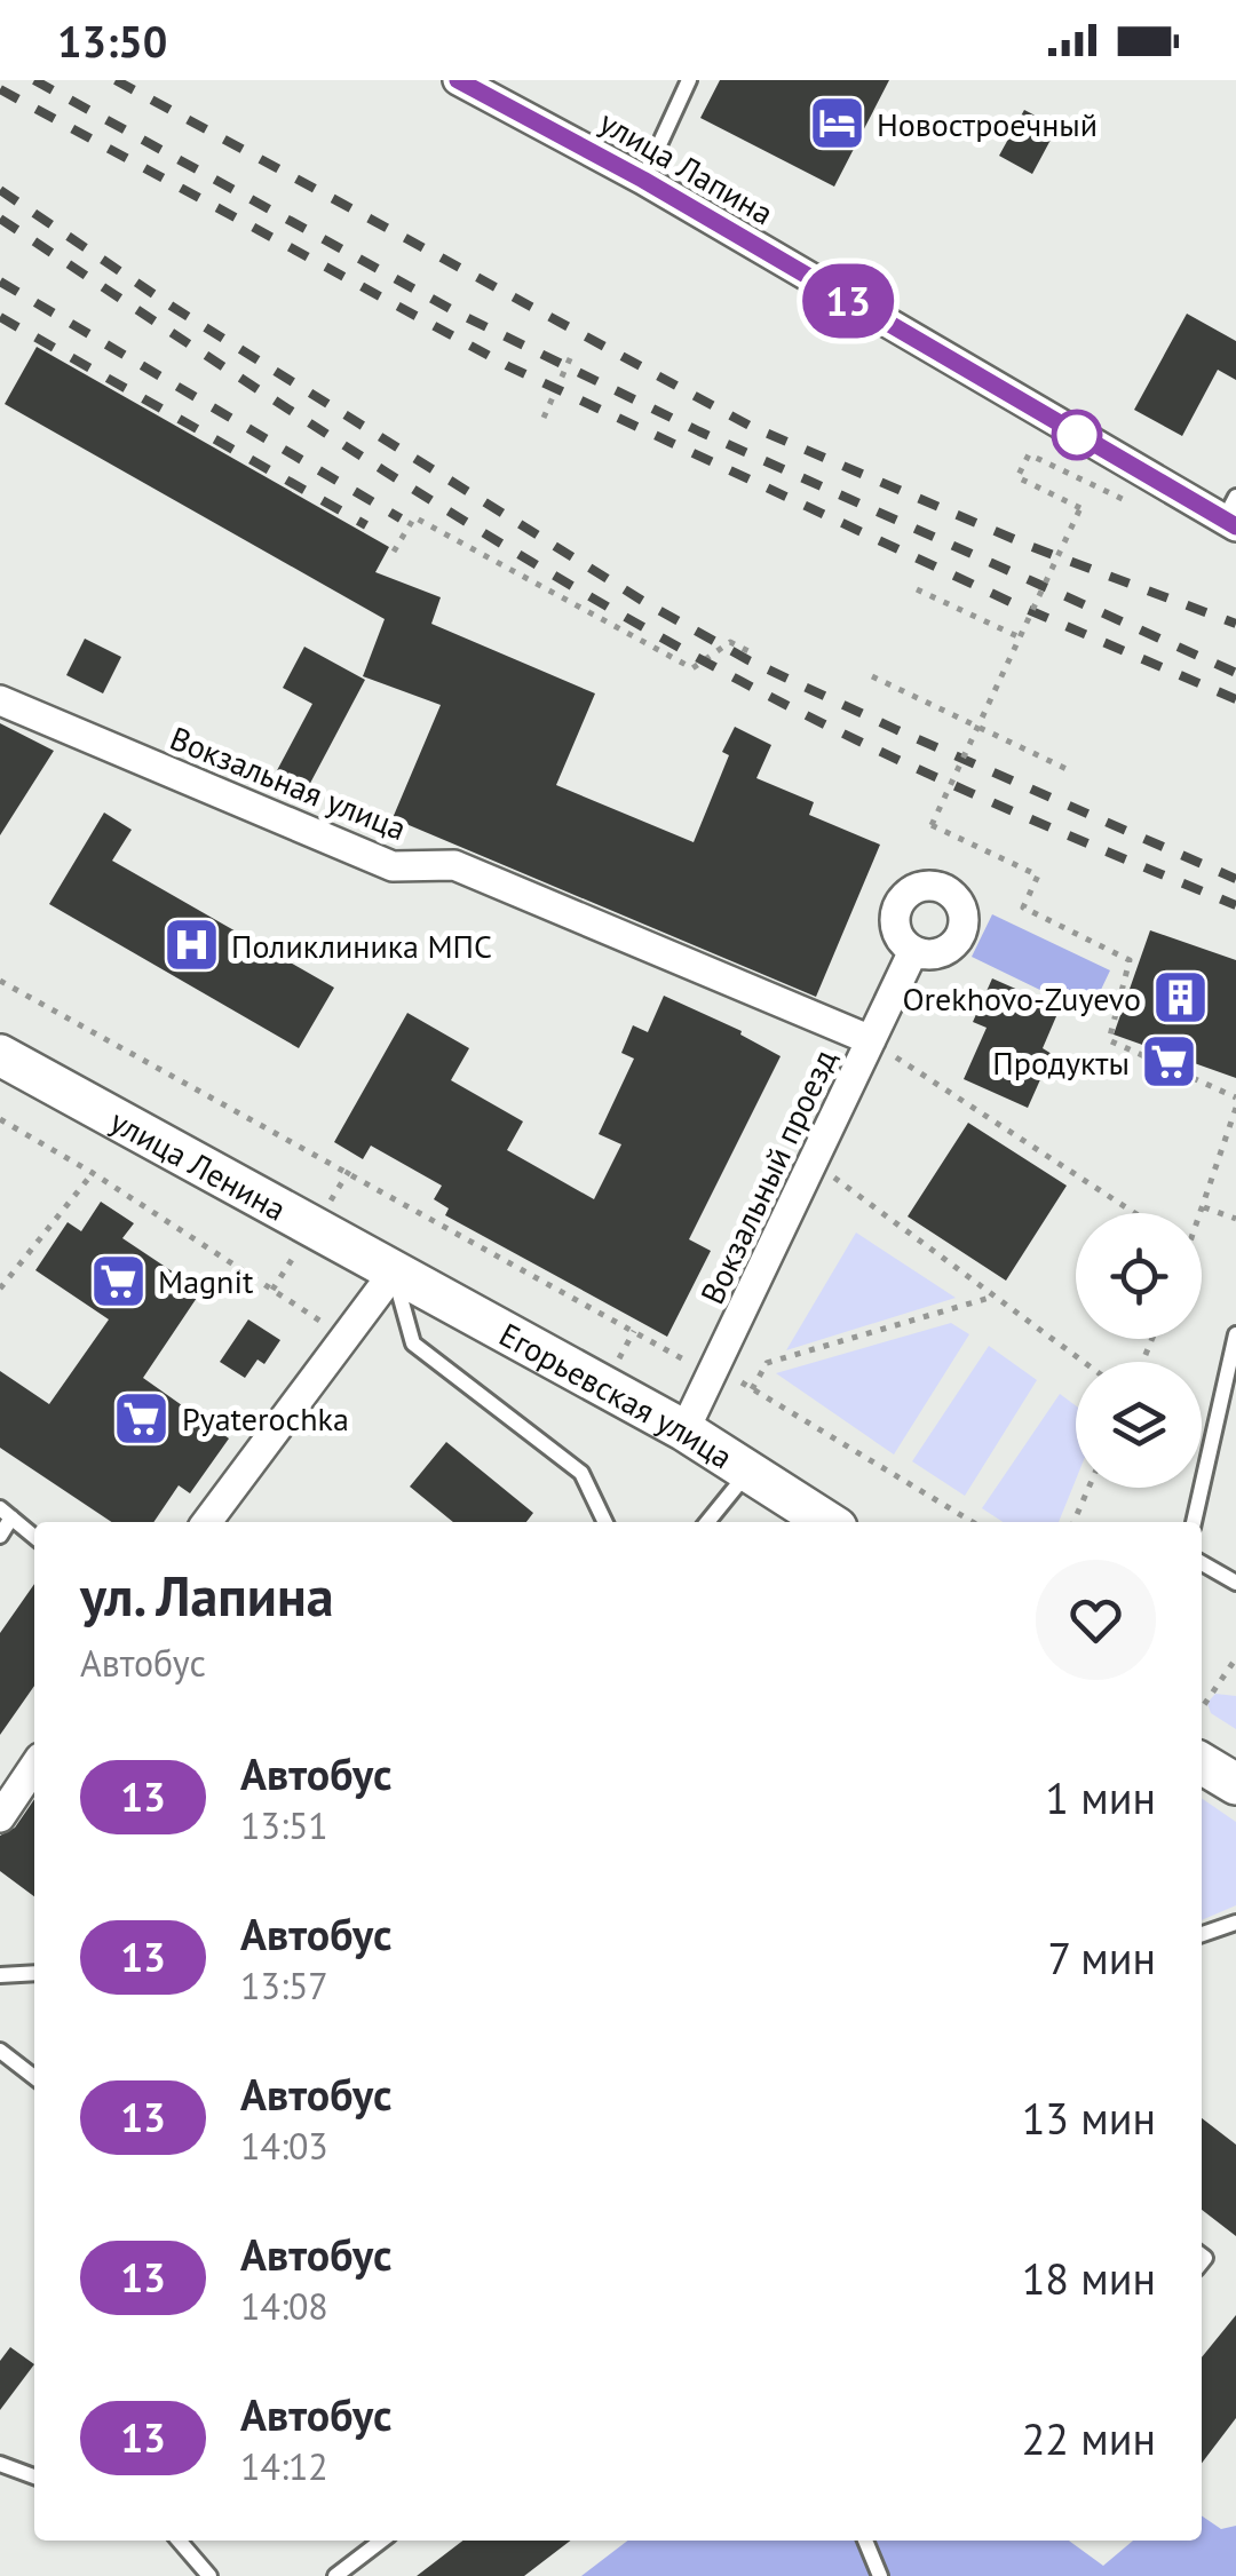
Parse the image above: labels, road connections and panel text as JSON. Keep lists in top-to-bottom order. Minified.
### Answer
{"streets":{"main road":["улица Ленина","Егорьевская улица"],"street":["улица Лапина","Вокзальная улица","Вокзальный проезд"]},"crossings":[["Вокзальная улица","Вокзальный проезд"],["улица Ленина","Егорьевская улица"],["Вокзальный проезд","Егорьевская улица"]],"places":{"hotel":["Новостроечный"],"hospital":["Поликлиника МПС"],"building":["Orekhovo-Zuyevo"],"supermarket":["Продукты","Magnit","Pyaterochka"]},"lines":["bus line 13"],"page":{"status":"13:50","on_map":"13","heading":["ул. Лапина","Автобус"],"list":[{"mark":"13","name":"Автобус","note":"13:51","value":"1 мин"},{"mark":"13","name":"Автобус","note":"13:57","value":"7 мин"},{"mark":"13","name":"Автобус","note":"14:03","value":"13 мин"},{"mark":"13","name":"Автобус","note":"14:08","value":"18 мин"},{"mark":"13","name":"Автобус","note":"14:12","value":"22 мин"}]}}
